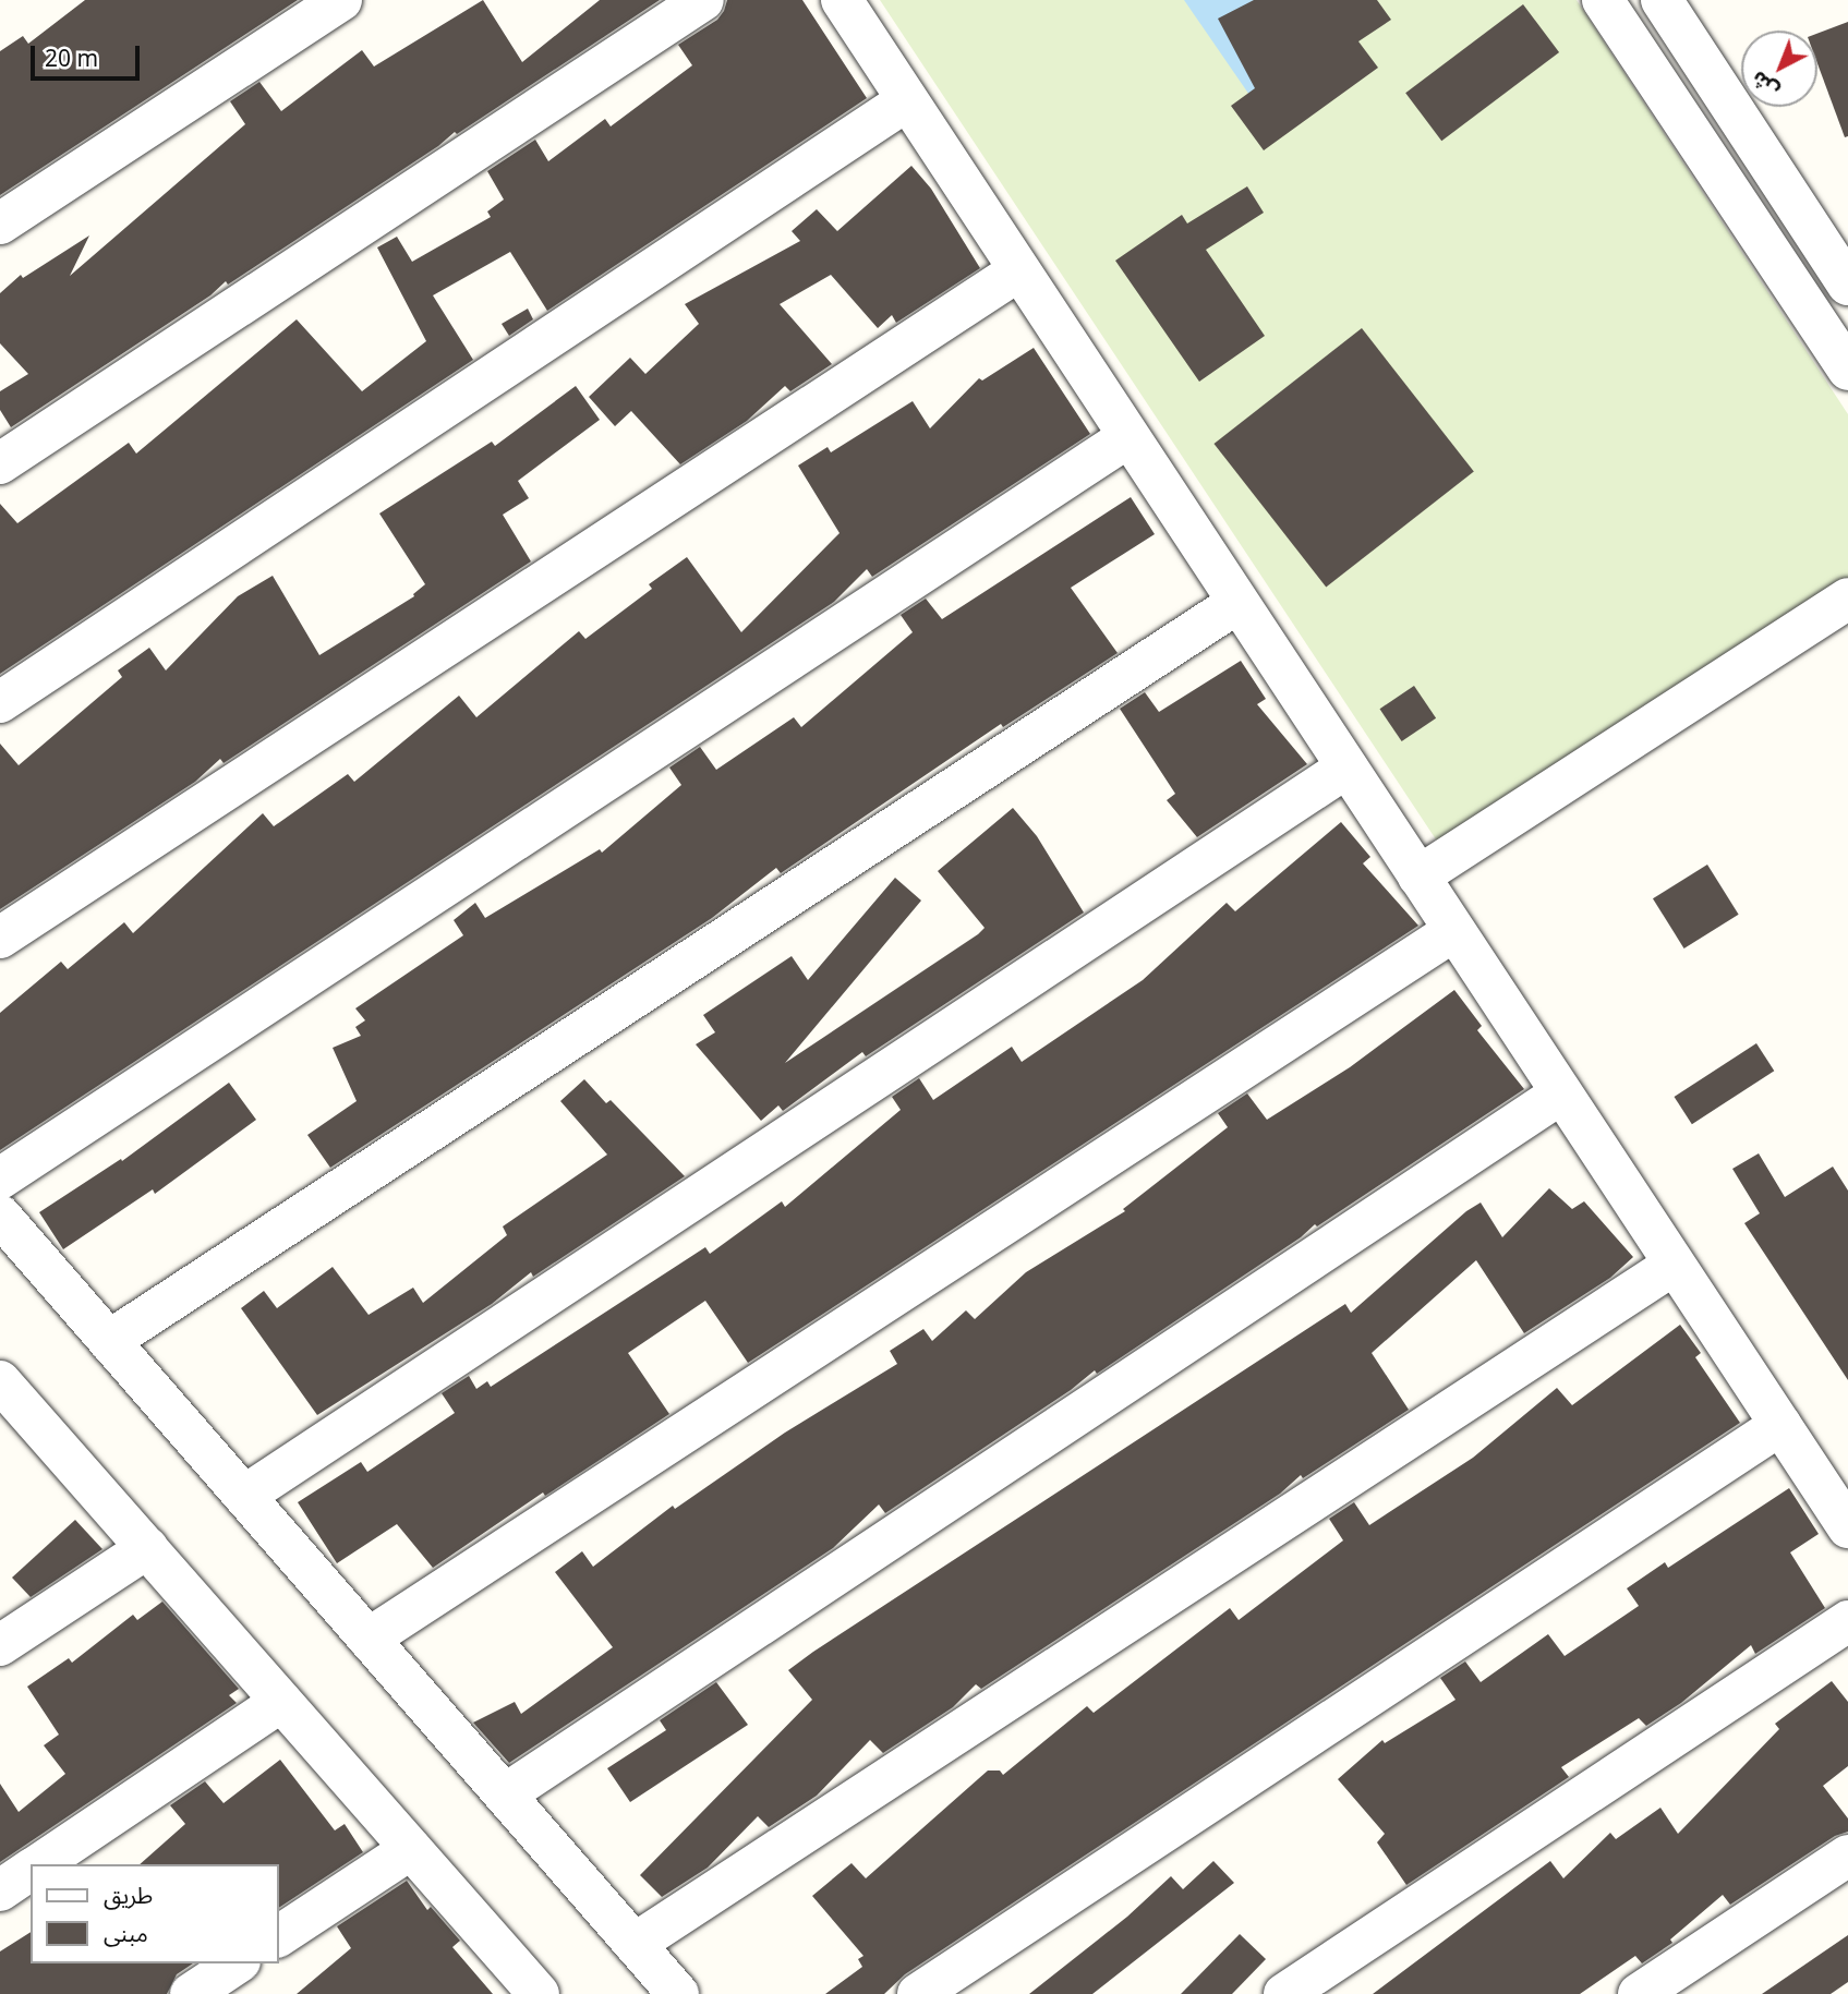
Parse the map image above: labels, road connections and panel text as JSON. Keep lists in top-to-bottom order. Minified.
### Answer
{"legend":["طريق","مبنى"],"scale_bar":"20 m","north":"bottom left"}
